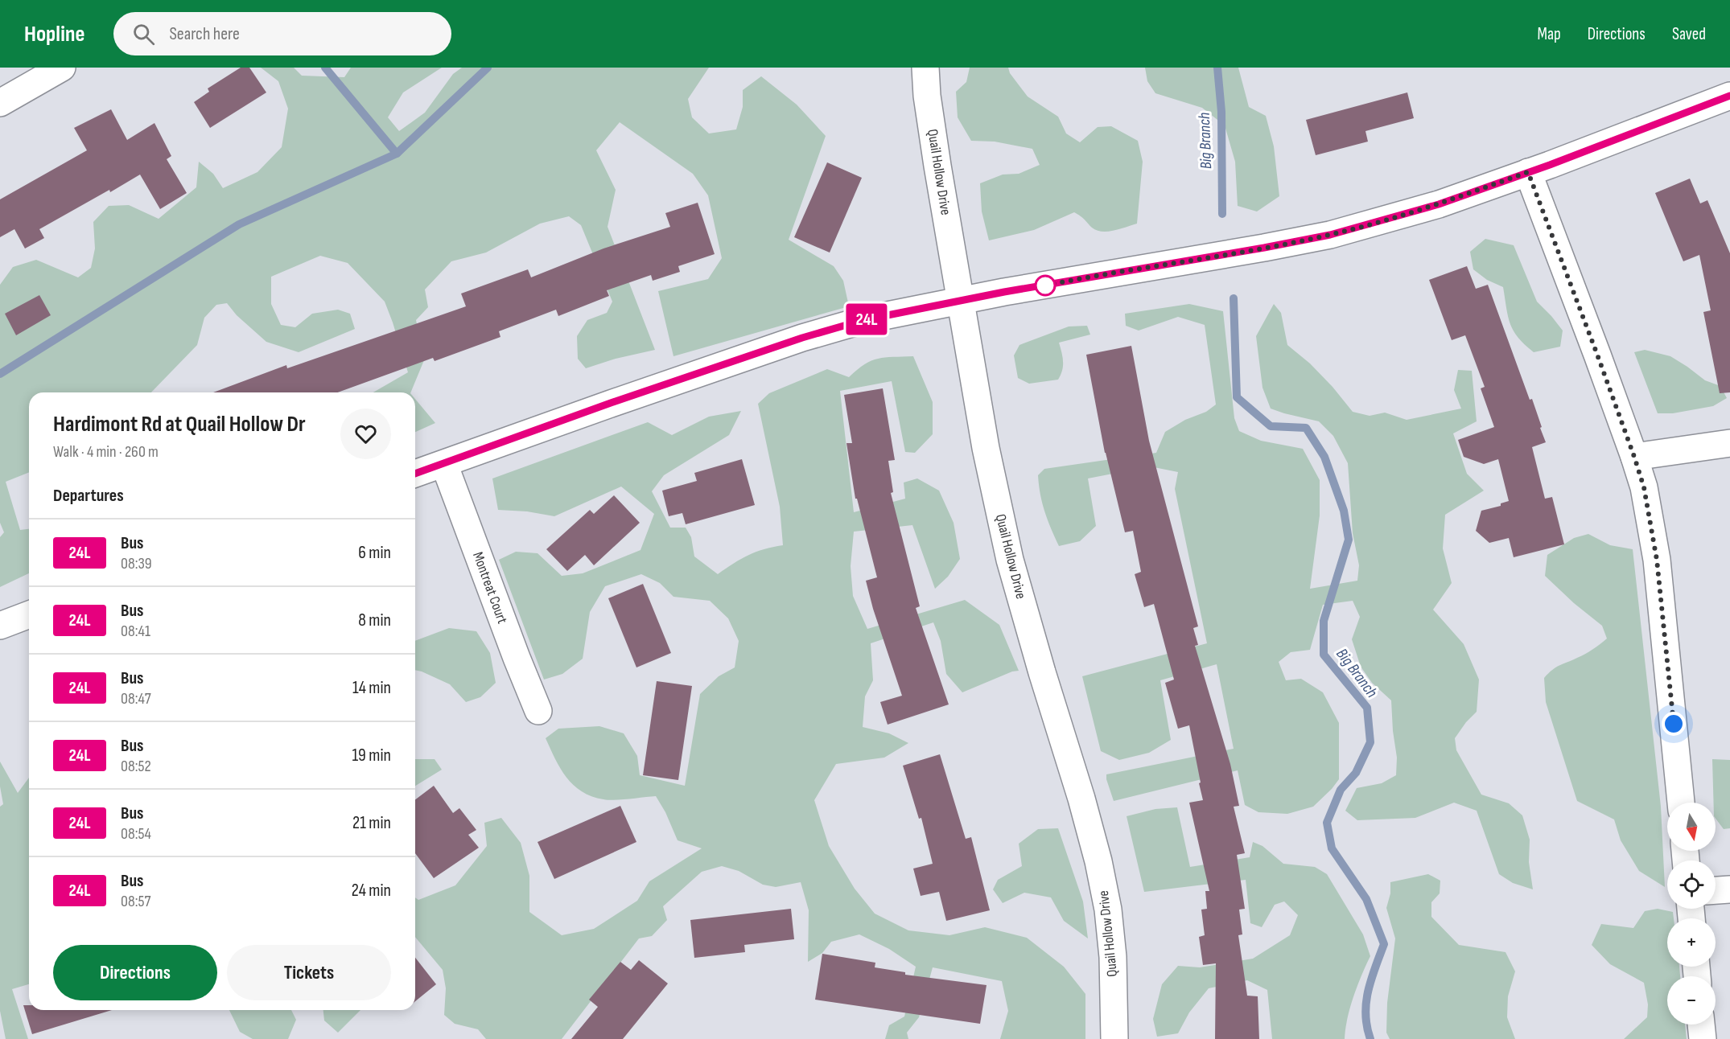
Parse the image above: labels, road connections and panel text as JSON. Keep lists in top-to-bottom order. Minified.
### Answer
{"streets":{"street":["Quail Hollow Drive","Montreat Court"]},"water":["Big Branch"],"lines":["bus line 24L"],"north":"bottom","page":{"header":"Hopline","search":"Search here","nav":["Map","Directions","Saved"],"on_map":"24L","heading":[["Hardimont Rd at Quail Hollow Dr","Walk · 4 min · 260 m"],"Departures"],"list":[{"mark":"24L","name":"Bus","note":"08:39","value":"6 min"},{"mark":"24L","name":"Bus","note":"08:41","value":"8 min"},{"mark":"24L","name":"Bus","note":"08:47","value":"14 min"},{"mark":"24L","name":"Bus","note":"08:52","value":"19 min"},{"mark":"24L","name":"Bus","note":"08:54","value":"21 min"},{"mark":"24L","name":"Bus","note":"08:57","value":"24 min"}],"map_buttons":["+","−"],"buttons":["Directions","Tickets"]}}
